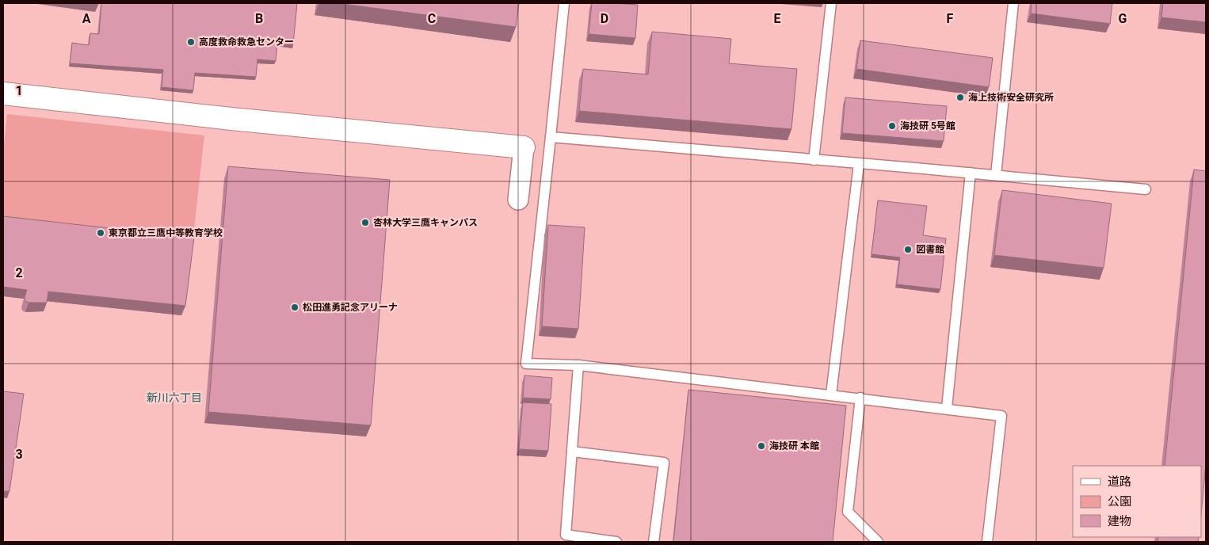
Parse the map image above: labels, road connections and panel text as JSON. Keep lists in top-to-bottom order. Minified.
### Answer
{"districts":["新川六丁目"],"places":["高度救命救急センター","海上技術安全研究所","海技研 5号館","杏林大学三鷹キャンパス","東京都立三鷹中等教育学校","図書館","松田進勇記念アリーナ","海技研 本館"],"legend":["道路","公園","建物"],"grid":{"columns":["A","B","C","D","E","F","G"],"rows":["1","2","3"]}}
